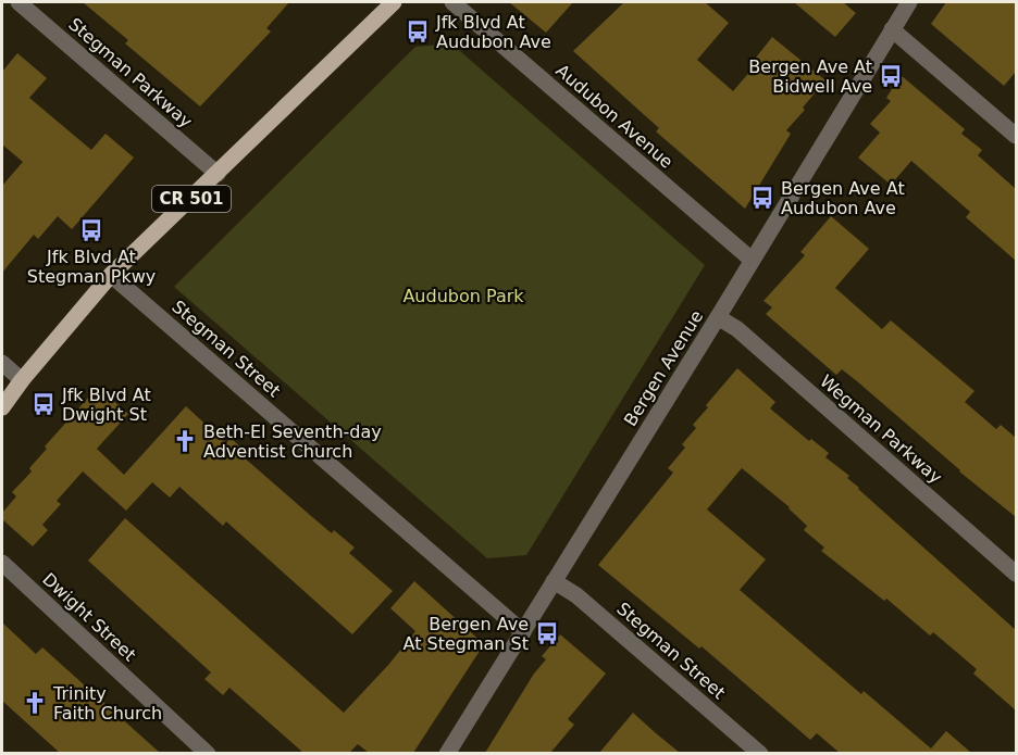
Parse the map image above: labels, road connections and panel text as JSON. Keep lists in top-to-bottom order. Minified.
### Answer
{"streets":{"main road":["CR 501"],"street":["Stegman Parkway","Audubon Avenue","Stegman Street","Bergen Avenue","Wegman Parkway","Dwight Street"]},"crossings":[["Stegman Parkway","CR 501"],["Audubon Avenue","Bergen Avenue"],["CR 501","Stegman Street"],["Stegman Street","Bergen Avenue"],["Bergen Avenue","Wegman Parkway"]],"parks":["Audubon Park"],"places":{"bus stop":["Jfk Blvd At Audubon Ave","Bergen Ave At Bidwell Ave","Bergen Ave At Audubon Ave","Jfk Blvd At Stegman Pkwy","Jfk Blvd At Dwight St","Bergen Ave At Stegman St"],"church":["Beth-El Seventh-day Adventist Church","Trinity Faith Church"]}}
